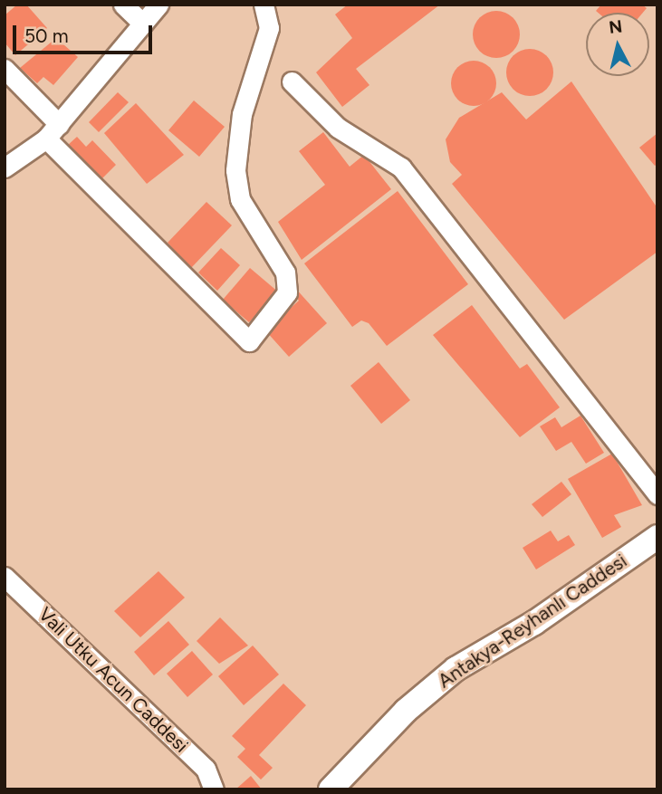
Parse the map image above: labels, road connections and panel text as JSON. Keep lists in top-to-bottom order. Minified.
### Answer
{"streets":{"main road":["Antakya-Reyhanlı Caddesi"],"street":["Vali Utku Acun Caddesi"]},"scale_bar":"50 m","north":"top"}
